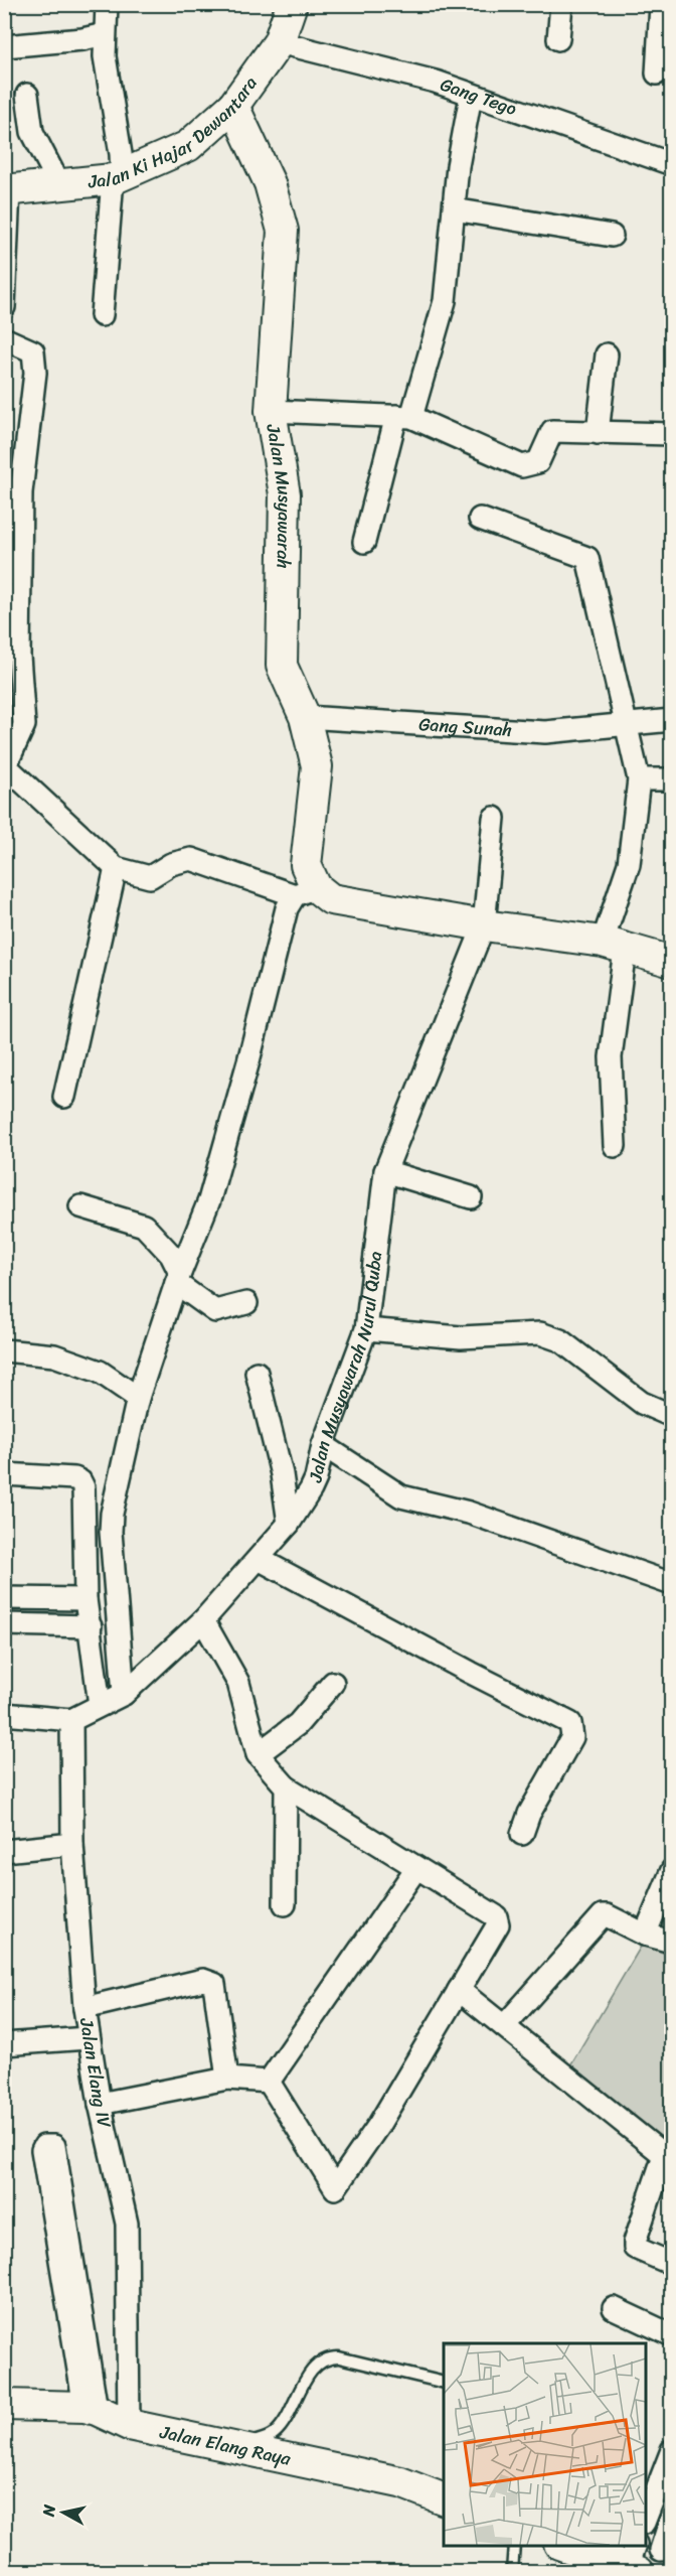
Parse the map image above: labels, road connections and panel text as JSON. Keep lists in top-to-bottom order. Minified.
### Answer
{"streets":{"street":["Gang Tego","Jalan Ki Hajar Dewantara","Jalan Musyawarah","Gang Sunah","Jalan Musyawarah Nurul Quba","Jalan Elang IV","Jalan Elang Raya"]},"crossings":[["Gang Tego","Jalan Ki Hajar Dewantara"],["Jalan Ki Hajar Dewantara","Jalan Musyawarah"],["Jalan Musyawarah","Gang Sunah"],["Jalan Musyawarah Nurul Quba","Jalan Elang IV"],["Jalan Elang IV","Jalan Elang Raya"]],"north":"left"}
